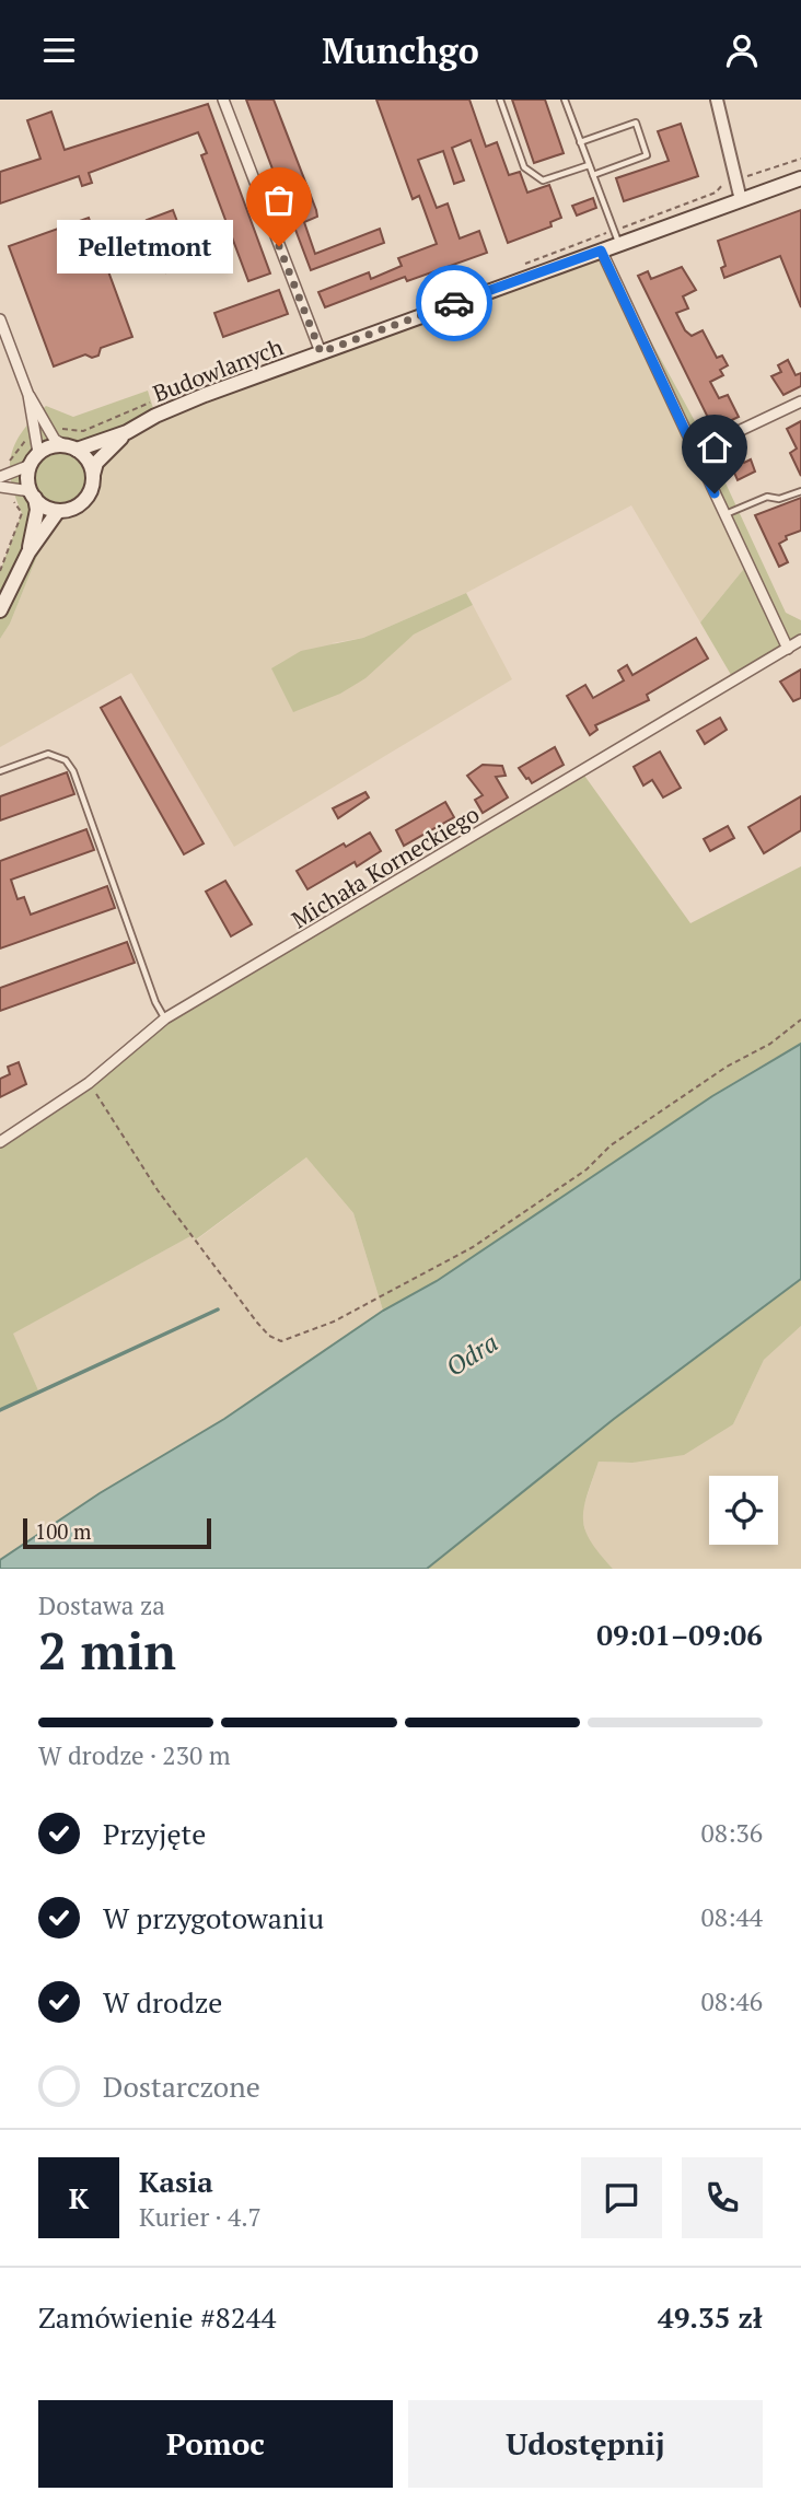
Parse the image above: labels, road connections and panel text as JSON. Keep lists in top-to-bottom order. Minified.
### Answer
{"streets":{"main road":["Budowlanych"],"street":["Michała Korneckiego"]},"water":["Odra"],"places":["Pelletmont"],"scale_bar":"100 m","page":{"header":"Munchgo","bubble":"Pelletmont","scale":"100 m","heading":["2 min","Dostawa za","09:01–09:06"],"panel":["Kasia","Kurier · 4.7","Zamówienie #8244","49.35 zł"],"bar":"W drodze · 230 m","list":[["Przyjęte","08:36"],["W przygotowaniu","08:44"],["W drodze","08:46"],"Dostarczone"],"round":"K","buttons":["Pomoc","Udostępnij"]}}
